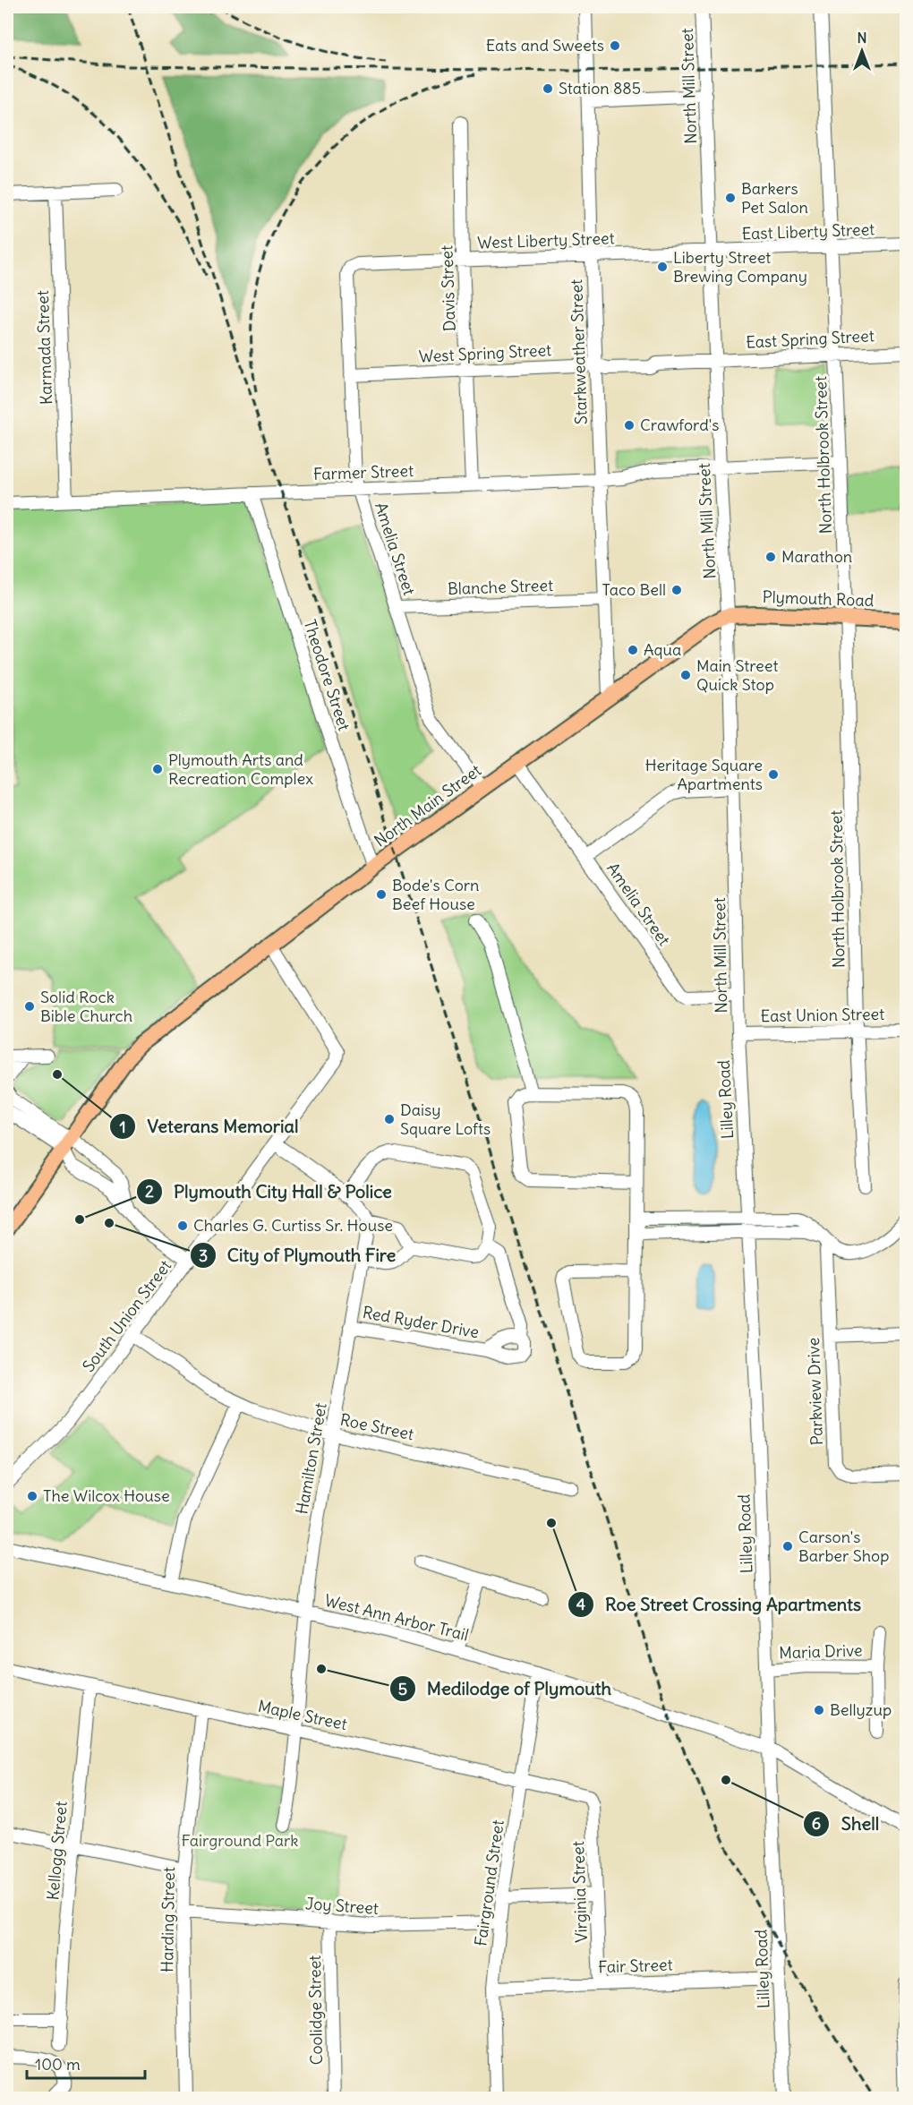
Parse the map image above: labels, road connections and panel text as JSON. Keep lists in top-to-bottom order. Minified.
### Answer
{"streets":{"main road":["Plymouth Road","North Main Street"],"street":["North Mill Street","East Liberty Street","West Liberty Street","Davis Street","East Spring Street","Karmada Street","Starkweather Street","West Spring Street","North Holbrook Street","Farmer Street","Amelia Street","Blanche Street","Theodore Street","East Union Street","Lilley Road","South Union Street","Red Ryder Drive","Parkview Drive","Roe Street","Hamilton Street","West Ann Arbor Trail","Maria Drive","Maple Street","Kellogg Street","Fairground Street","Virginia Street","Joy Street","Harding Street","Fair Street","Coolidge Street"]},"crossings":[["North Mill Street","East Liberty Street"],["North Mill Street","West Liberty Street"],["North Mill Street","East Spring Street"],["North Mill Street","West Spring Street"],["North Mill Street","Farmer Street"],["North Mill Street","Amelia Street"],["North Mill Street","Plymouth Road"],["North Mill Street","North Main Street"],["North Mill Street","East Union Street"],["North Mill Street","Lilley Road"],["East Liberty Street","West Liberty Street"],["East Liberty Street","North Holbrook Street"],["West Liberty Street","Davis Street"],["West Liberty Street","Starkweather Street"],["West Liberty Street","Amelia Street"],["Davis Street","West Spring Street"],["Davis Street","Farmer Street"],["East Spring Street","West Spring Street"],["East Spring Street","North Holbrook Street"],["Karmada Street","Farmer Street"],["Starkweather Street","West Spring Street"],["Starkweather Street","Farmer Street"],["Starkweather Street","Blanche Street"],["Starkweather Street","North Main Street"],["West Spring Street","Amelia Street"],["North Holbrook Street","Farmer Street"],["North Holbrook Street","Plymouth Road"],["North Holbrook Street","East Union Street"],["Farmer Street","Amelia Street"],["Farmer Street","Theodore Street"],["Amelia Street","Blanche Street"],["Amelia Street","North Main Street"],["Plymouth Road","North Main Street"],["Theodore Street","North Main Street"],["North Main Street","South Union Street"],["East Union Street","Lilley Road"],["Lilley Road","West Ann Arbor Trail"],["Lilley Road","Maria Drive"],["Lilley Road","Fair Street"],["South Union Street","Roe Street"],["Red Ryder Drive","Hamilton Street"],["Roe Street","Hamilton Street"],["Hamilton Street","West Ann Arbor Trail"],["Hamilton Street","Maple Street"],["West Ann Arbor Trail","Fairground Street"],["Maple Street","Kellogg Street"],["Maple Street","Fairground Street"],["Maple Street","Virginia Street"],["Maple Street","Harding Street"],["Fairground Street","Joy Street"],["Fairground Street","Fair Street"],["Virginia Street","Fair Street"],["Joy Street","Harding Street"],["Joy Street","Coolidge Street"]],"parks":["Fairground Park"],"places":["Eats and Sweets","Station 885","Barkers Pet Salon","Liberty Street Brewing Company","Crawford's","Marathon","Taco Bell","Aqua","Main Street Quick Stop","Plymouth Arts and Recreation Complex","Heritage Square Apartments","Bode's Corn Beef House","Solid Rock Bible Church","Veterans Memorial","Daisy Square Lofts","Plymouth City Hall & Police","City of Plymouth Fire","Charles G. Curtiss Sr. House","The Wilcox House","Roe Street Crossing Apartments","Carson's Barber Shop","Medilodge of Plymouth","Bellyzup","Shell"],"scale_bar":"100 m","north":"top"}
